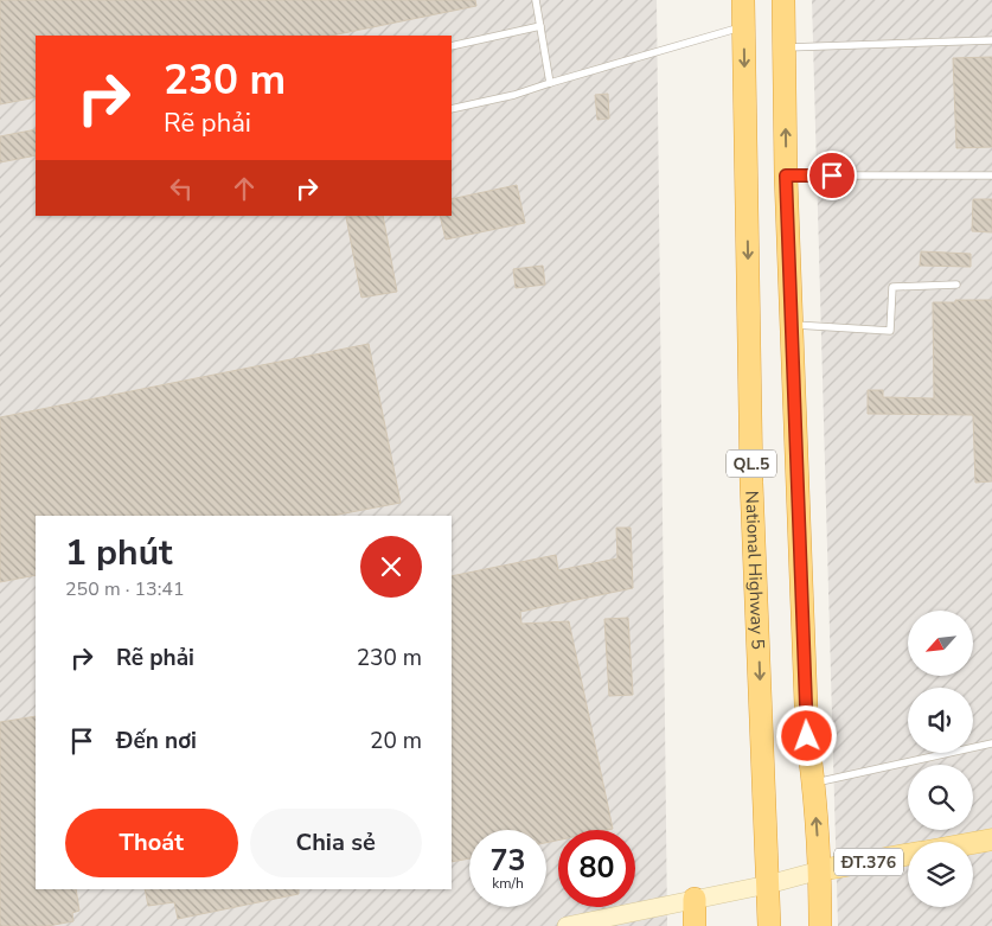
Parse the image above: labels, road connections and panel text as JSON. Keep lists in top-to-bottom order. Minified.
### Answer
{"streets":{"highway":["QL.5","National Highway 5"],"main road":["ĐT.376"]},"crossings":[["QL.5","ĐT.376"]],"north":"bottom left","page":{"turn":["230 m","Rẽ phải"],"heading":["1 phút","250 m · 13:41"],"list":[{"name":"Rẽ phải","value":"230 m"},{"name":"Đến nơi","value":"20 m"}],"buttons":["Thoát","Chia sẻ"],"speed":"73 km/h","limit":"80"}}
